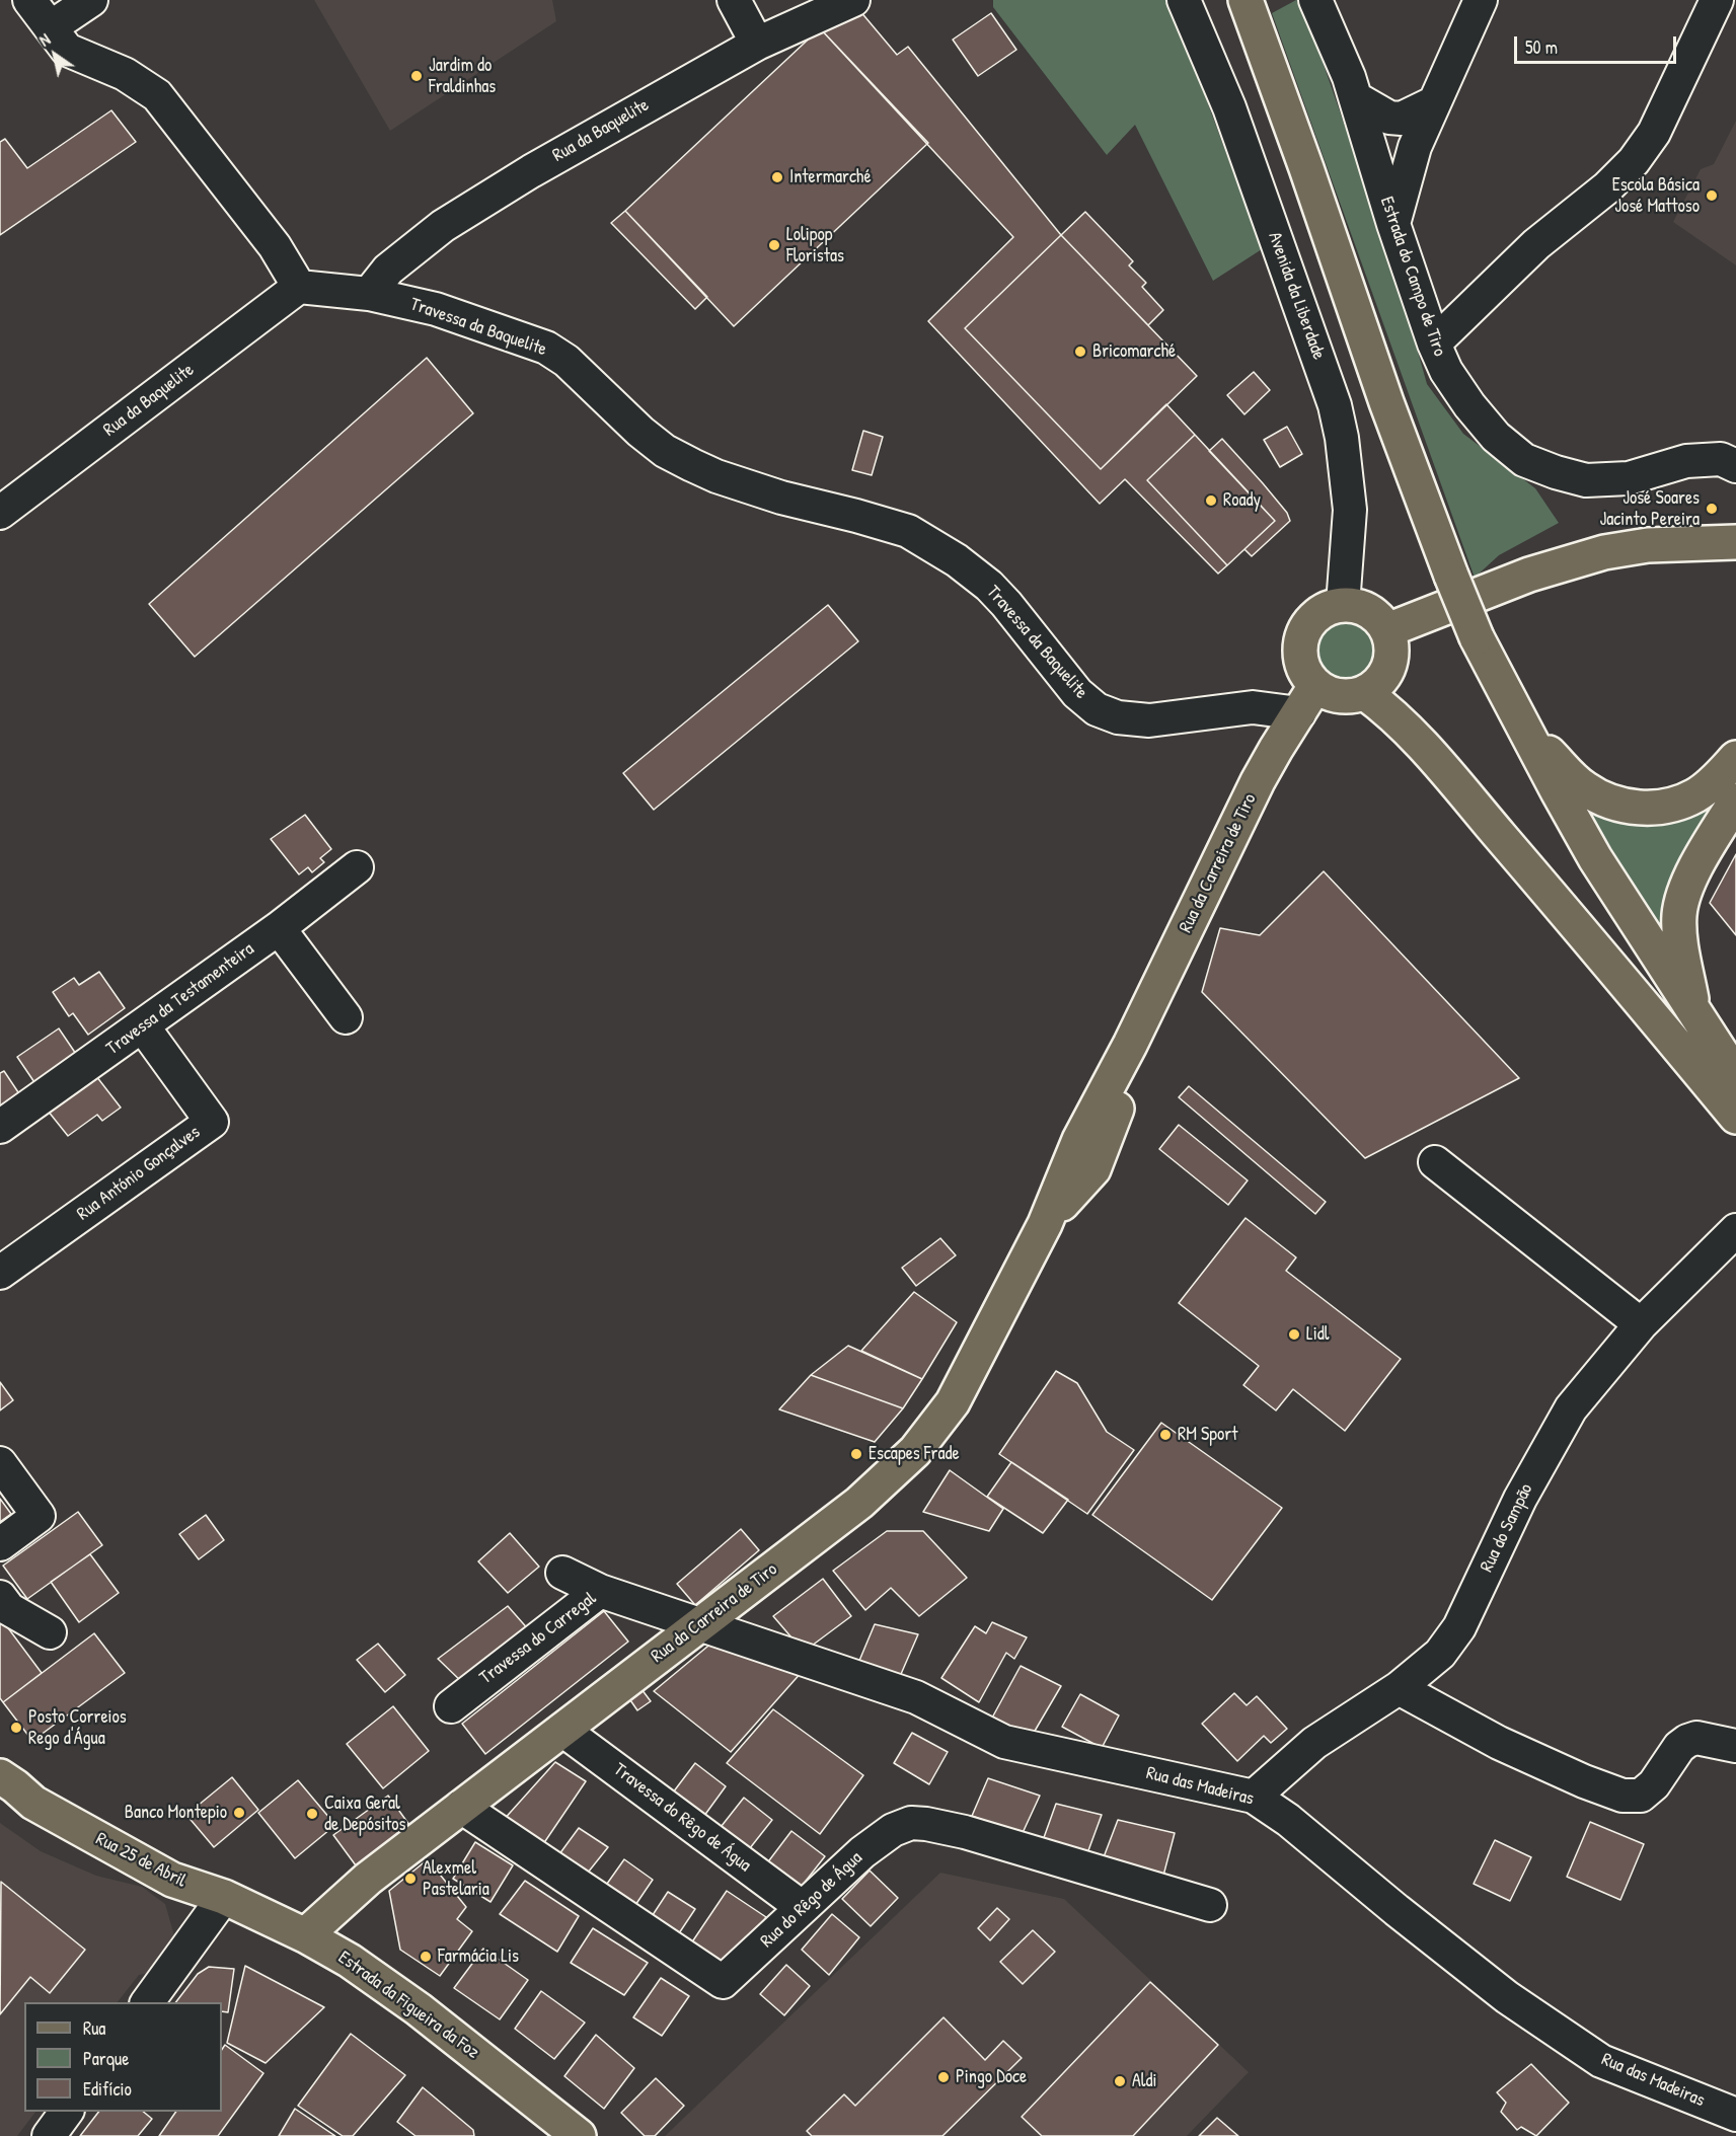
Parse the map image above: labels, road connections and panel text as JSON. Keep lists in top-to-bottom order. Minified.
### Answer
{"streets":{"main road":["Rua da Carreira de Tiro","Rua 25 de Abril","Estrada da Figueira da Foz"],"street":["Rua da Baquelite","Estrada do Campo de Tiro","Avenida da Liberdade","Travessa da Baquelite","Travessa da Testamenteira","Rua António Gonçalves","Rua do Sampão","Travessa do Carregal","Rua das Madeiras","Travessa do Rêgo de Água","Rua do Rêgo de Água"]},"crossings":[["Rua da Baquelite","Travessa da Baquelite"],["Avenida da Liberdade","Travessa da Baquelite"],["Avenida da Liberdade","Rua da Carreira de Tiro"],["Travessa da Baquelite","Rua da Carreira de Tiro"],["Rua da Carreira de Tiro","Travessa do Carregal"],["Rua da Carreira de Tiro","Rua das Madeiras"],["Rua da Carreira de Tiro","Travessa do Rêgo de Água"],["Rua da Carreira de Tiro","Rua do Rêgo de Água"],["Rua da Carreira de Tiro","Estrada da Figueira da Foz"],["Travessa da Testamenteira","Rua António Gonçalves"],["Rua do Sampão","Rua das Madeiras"],["Travessa do Carregal","Rua das Madeiras"],["Travessa do Rêgo de Água","Rua do Rêgo de Água"],["Rua 25 de Abril","Estrada da Figueira da Foz"]],"places":["Jardim do Fraldinhas","Intermarché","Escola Básica José Mattoso","Lolipop Floristas","Bricomarché","Roady","José Soares Jacinto Pereira","Lidl","RM Sport","Escapes Frade","Posto Correios Rego d'Água","Banco Montepio","Caixa Geral de Depósitos","Alexmel Pastelaria","Farmácia Lis","Pingo Doce","Aldi"],"legend":["Rua","Parque","Edifício"],"scale_bar":"50 m","north":"top left"}
